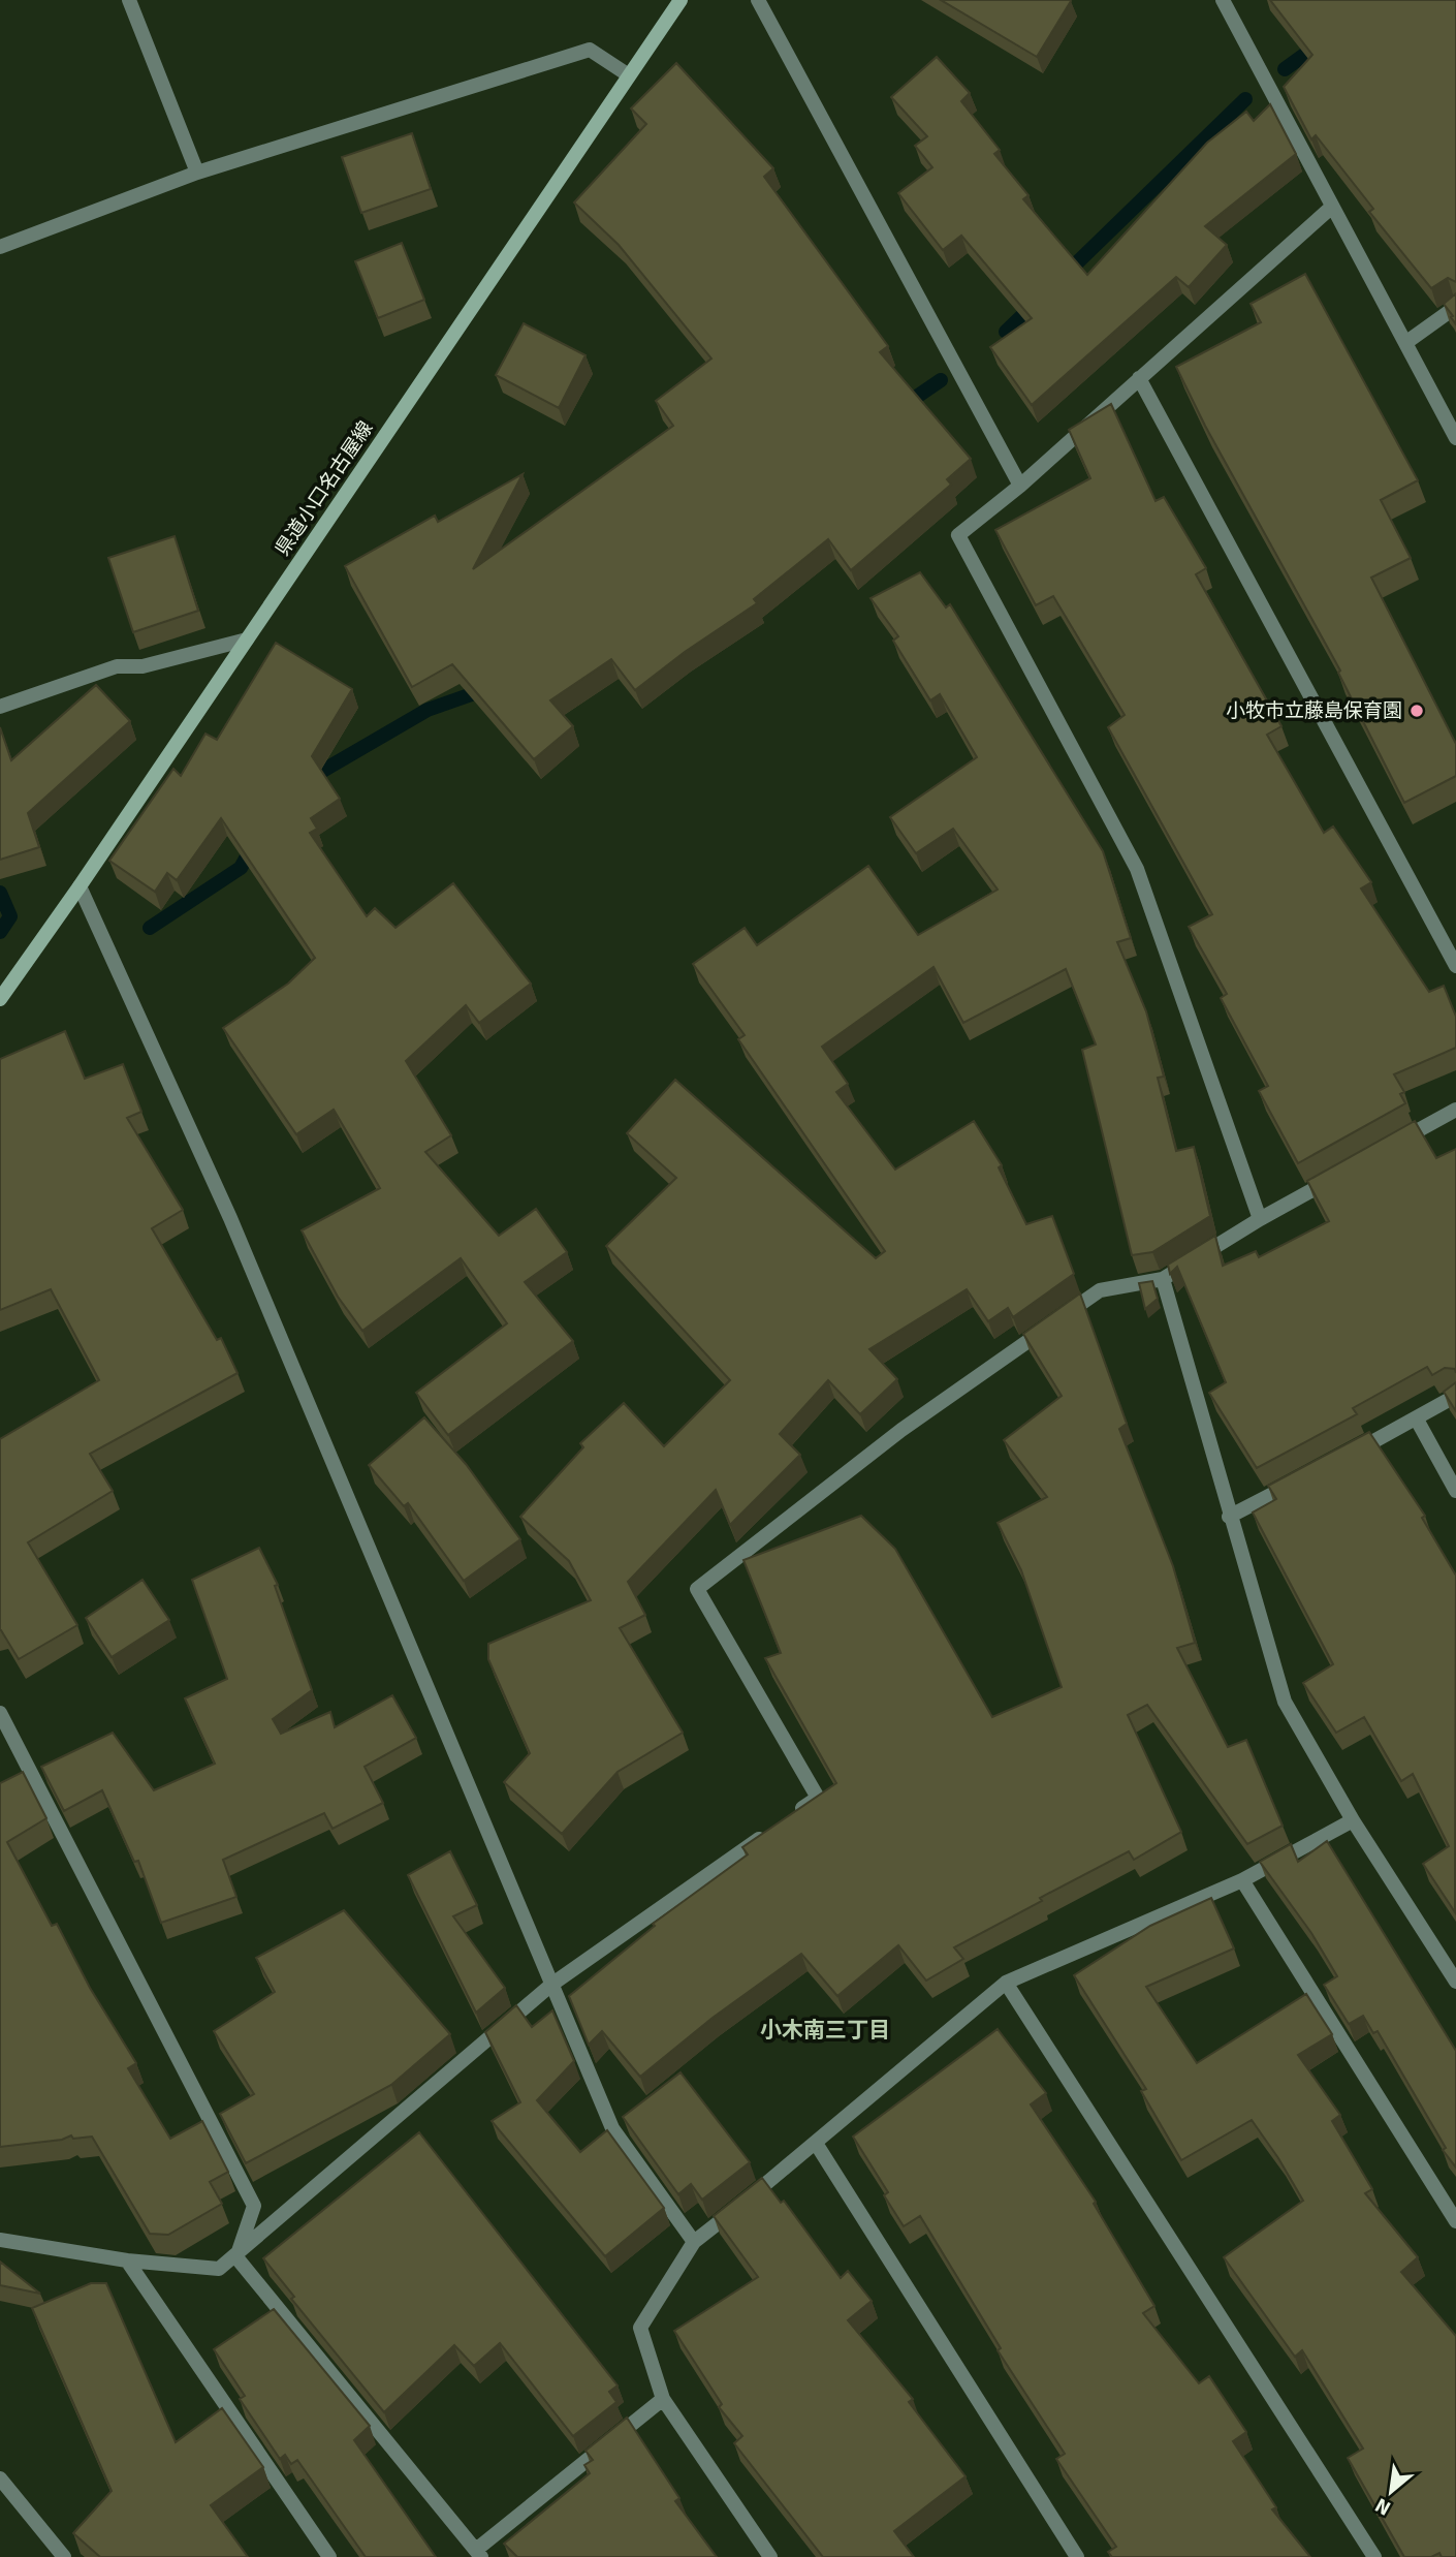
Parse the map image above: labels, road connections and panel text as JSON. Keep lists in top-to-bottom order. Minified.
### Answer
{"streets":{"main road":["県道小口名古屋線"]},"districts":["小木南三丁目"],"places":["小牧市立藤島保育園"],"north":"bottom left"}
